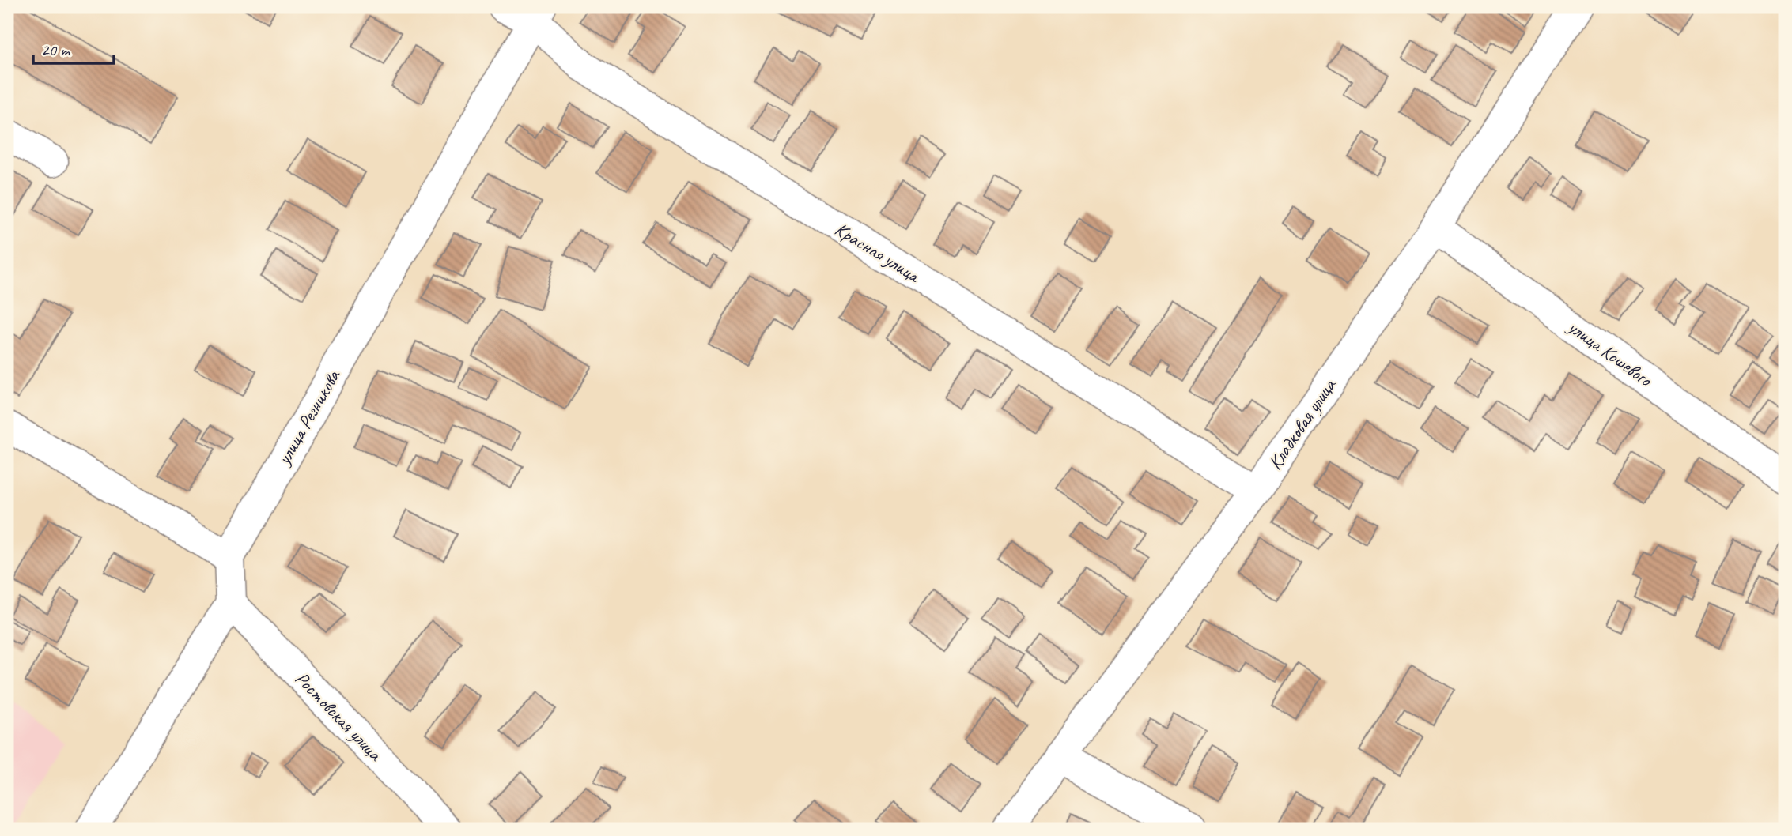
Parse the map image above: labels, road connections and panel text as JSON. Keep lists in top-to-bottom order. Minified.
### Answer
{"streets":{"street":["Красная улица","улица Кошевого","улица Резникова","Кладковая улица","Ростовская улица"]},"crossings":[["Красная улица","улица Резникова"],["Красная улица","Кладковая улица"],["улица Кошевого","Кладковая улица"]],"scale_bar":"20 m"}
